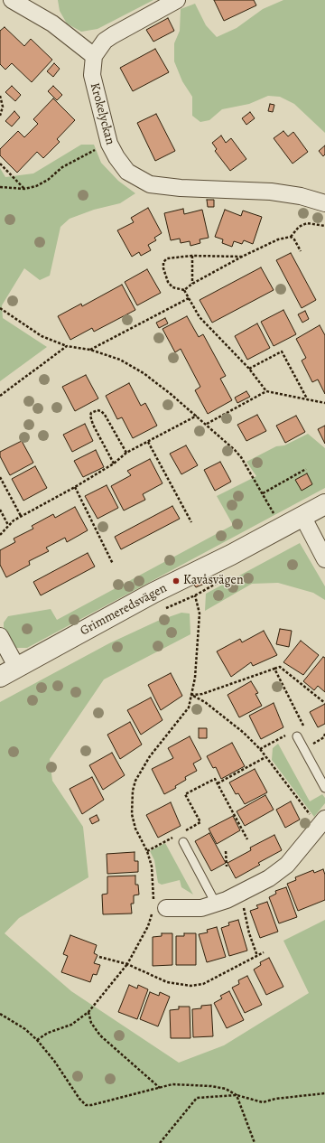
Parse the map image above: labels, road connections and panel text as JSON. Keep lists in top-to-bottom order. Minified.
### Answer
{"streets":{"street":["Krokelyckan","Grimmeredsvägen"]},"places":["Kavåsvägen"]}
